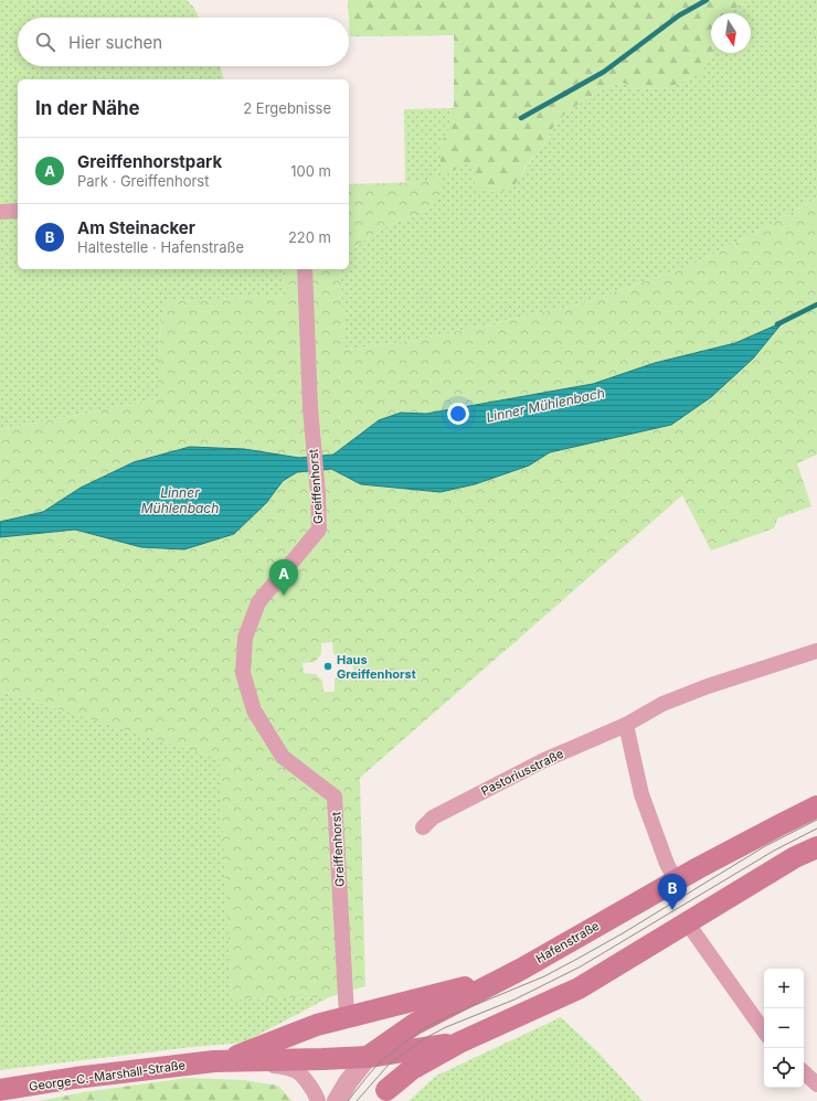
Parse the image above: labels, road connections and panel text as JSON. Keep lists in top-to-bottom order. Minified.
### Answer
{"streets":{"main road":["Hafenstraße","George-C.-Marshall-Straße"],"street":["Greiffenhorst","Pastoriusstraße"]},"crossings":[["Hafenstraße","George-C.-Marshall-Straße"]],"water":["Linner Mühlenbach"],"places":["Haus Greiffenhorst"],"north":"bottom","page":{"search":"Hier suchen","heading":["In der Nähe","2 Ergebnisse"],"list":[{"mark":"A","name":"Greiffenhorstpark","note":"Park · Greiffenhorst","value":"100 m"},{"mark":"B","name":"Am Steinacker","note":"Haltestelle · Hafenstraße","value":"220 m"}],"pins":["A","B"],"map_buttons":["+","−"]}}
